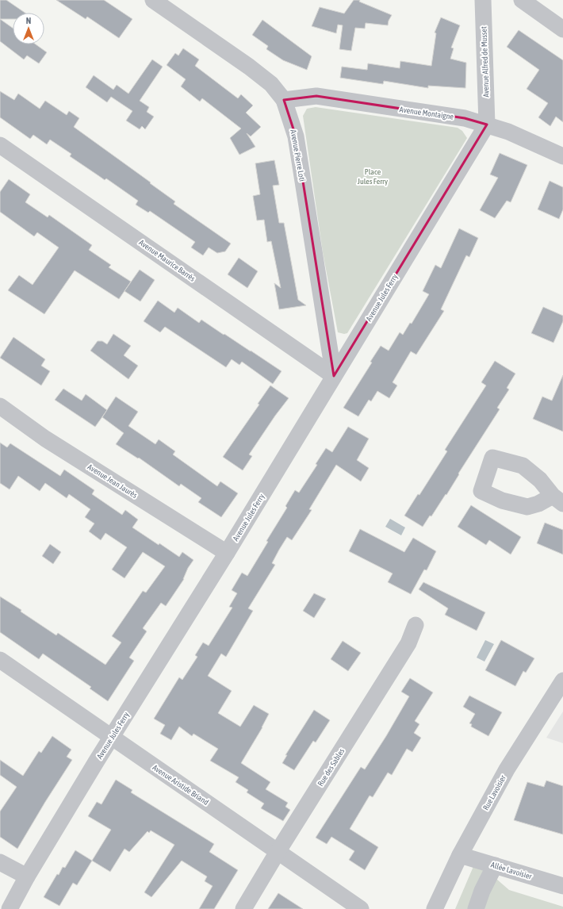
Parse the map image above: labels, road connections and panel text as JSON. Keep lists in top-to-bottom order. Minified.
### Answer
{"streets":{"street":["Avenue Alfred de Musset","Avenue Montaigne","Avenue Pierre Loti","Avenue Maurice Barrès","Avenue Jules Ferry","Avenue Jean Jaurès","Rue des Sables","Avenue Aristide Briand","Rue Lavoisier","Allée Lavoisier"]},"crossings":[["Avenue Alfred de Musset","Avenue Montaigne"],["Avenue Alfred de Musset","Avenue Jules Ferry"],["Avenue Montaigne","Avenue Pierre Loti"],["Avenue Montaigne","Avenue Jules Ferry"],["Avenue Pierre Loti","Avenue Maurice Barrès"],["Avenue Pierre Loti","Avenue Jules Ferry"],["Avenue Maurice Barrès","Avenue Jules Ferry"],["Avenue Jules Ferry","Avenue Jean Jaurès"],["Avenue Jules Ferry","Avenue Aristide Briand"],["Rue des Sables","Avenue Aristide Briand"],["Rue Lavoisier","Allée Lavoisier"]],"parks":["Place Jules Ferry"],"north":"top"}
